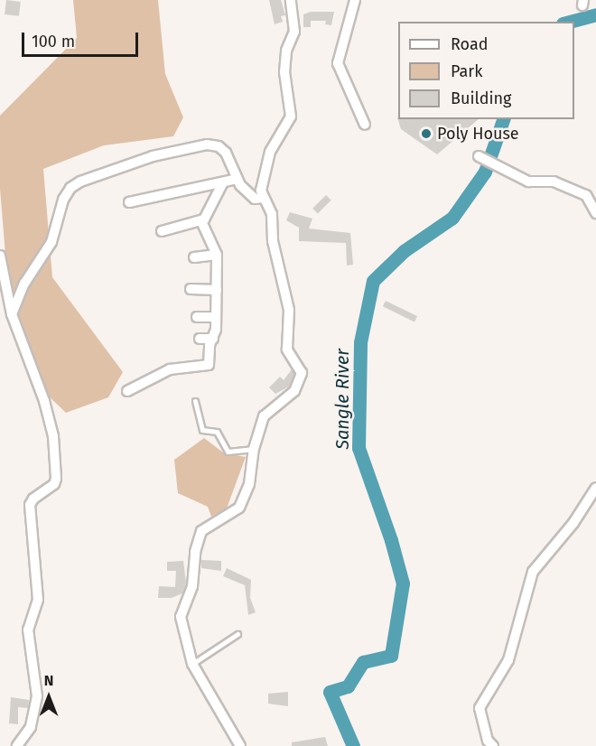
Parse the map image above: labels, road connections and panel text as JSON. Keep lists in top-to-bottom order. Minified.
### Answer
{"water":["Sangle River"],"places":["Poly House"],"legend":["Road","Park","Building"],"scale_bar":"100 m","north":"top"}
